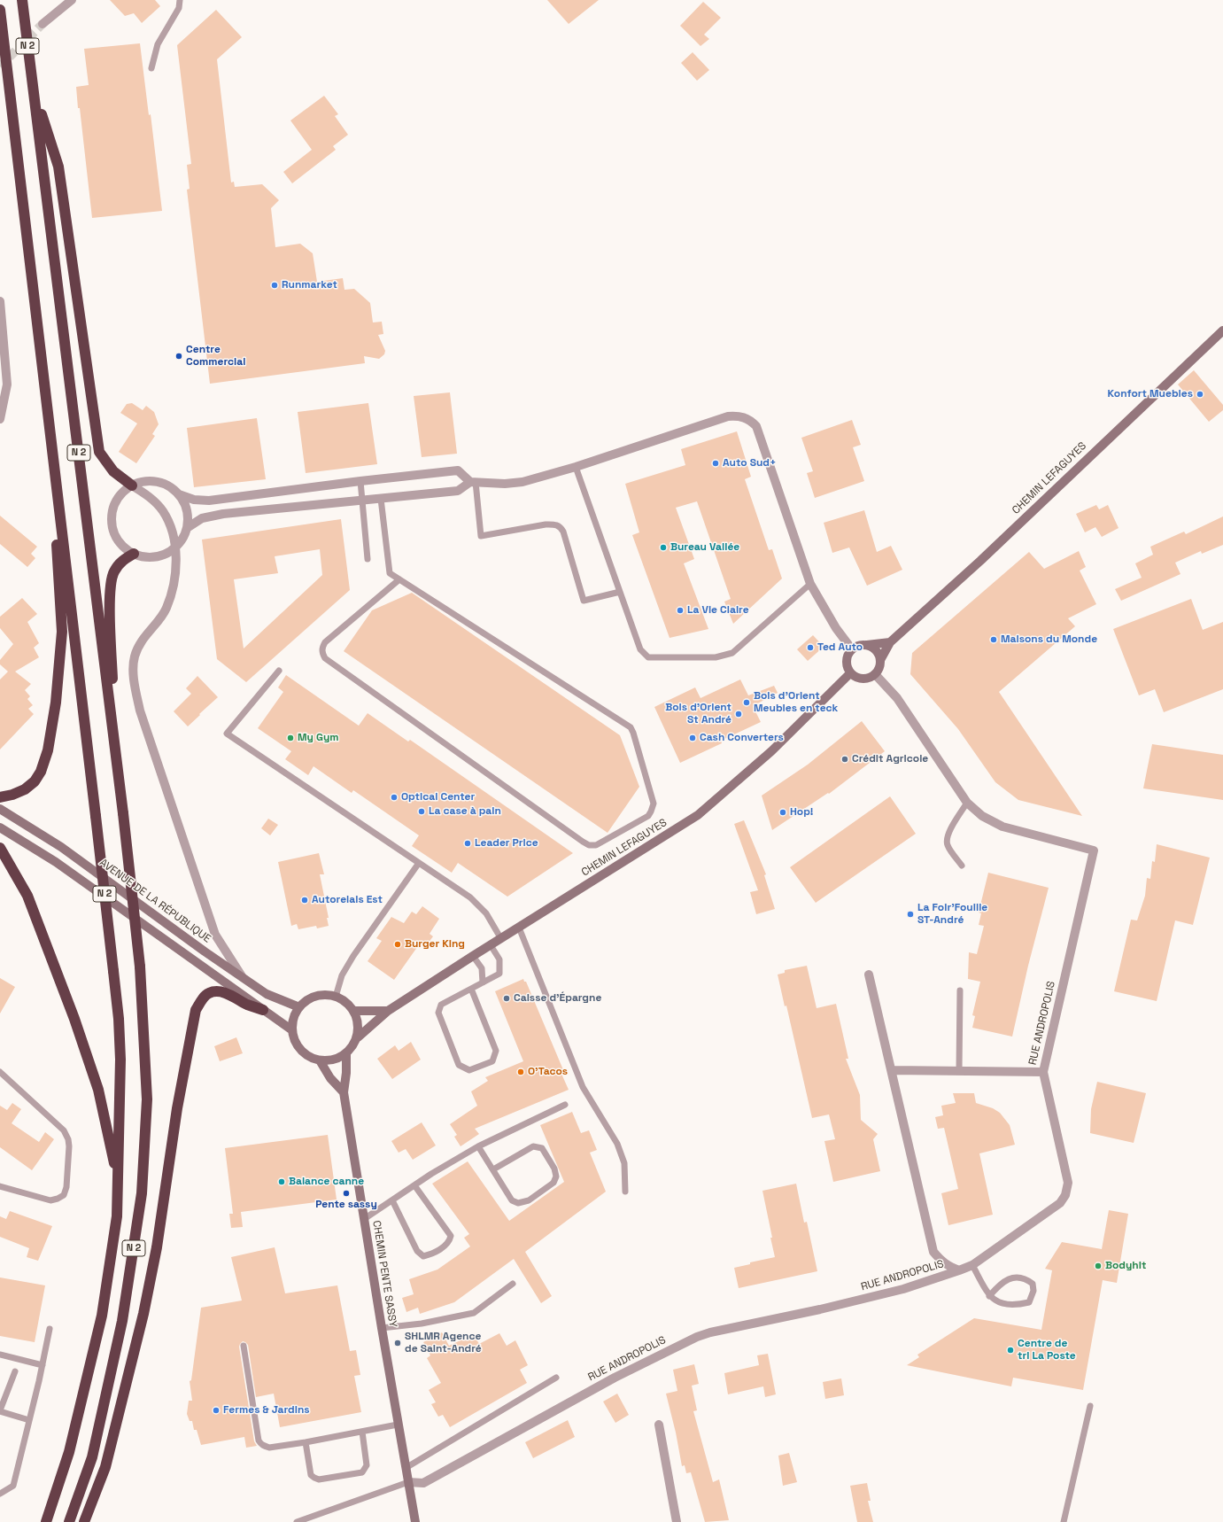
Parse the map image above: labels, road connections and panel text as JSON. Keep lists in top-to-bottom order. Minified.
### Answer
{"streets":{"highway":["N 2"],"main road":["CHEMIN LEFAGUYES","AVENUE DE LA RÉPUBLIQUE","CHEMIN PENTE SASSY"],"street":["RUE ANDROPOLIS"]},"crossings":[["CHEMIN LEFAGUYES","AVENUE DE LA RÉPUBLIQUE"],["CHEMIN LEFAGUYES","CHEMIN PENTE SASSY"],["AVENUE DE LA RÉPUBLIQUE","CHEMIN PENTE SASSY"],["RUE ANDROPOLIS","CHEMIN PENTE SASSY"]],"places":["Runmarket","Centre Commercial","Konfort Muebles","Auto Sud+","Bureau Vallée","La Vie Claire","Maisons du Monde","Ted Auto","Bois d'Orient Meubles en teck","Bois d'Orient St André","My Gym","Cash Converters","Crédit Agricole","Optical Center","La case à pain","Hop!","Leader Price","Autorelais Est","La Foir'Fouille ST-André","Burger King","Caisse d'Épargne","O'Tacos","Balance canne","Pente sassy","Bodyhit","SHLMR Agence de Saint-André","Centre de tri La Poste","Fermes & Jardins"]}
